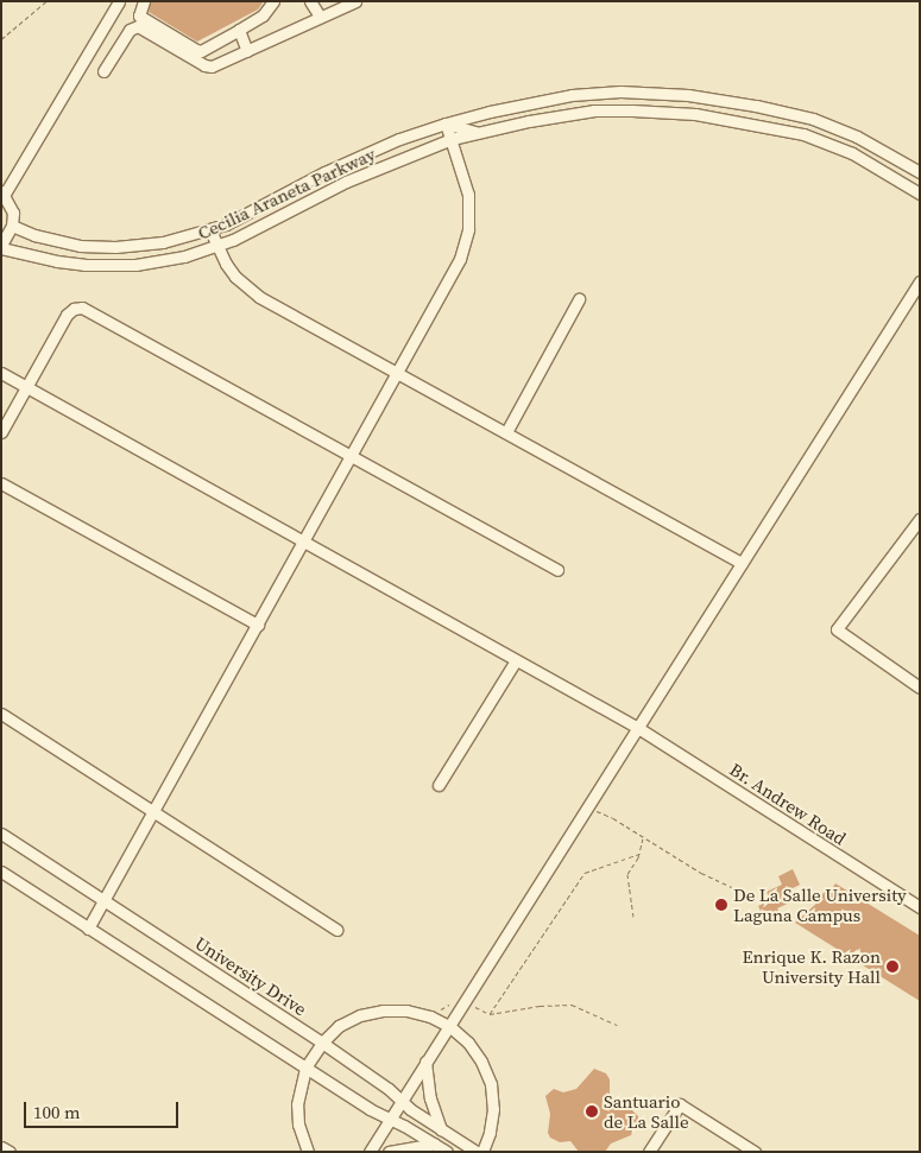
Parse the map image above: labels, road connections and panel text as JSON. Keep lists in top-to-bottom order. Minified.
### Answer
{"streets":{"street":["Cecilia Araneta Parkway","Br. Andrew Road","University Drive"]},"places":["De La Salle University Laguna Campus","Enrique K. Razon University Hall","Santuario de La Salle"],"scale_bar":"100 m"}
